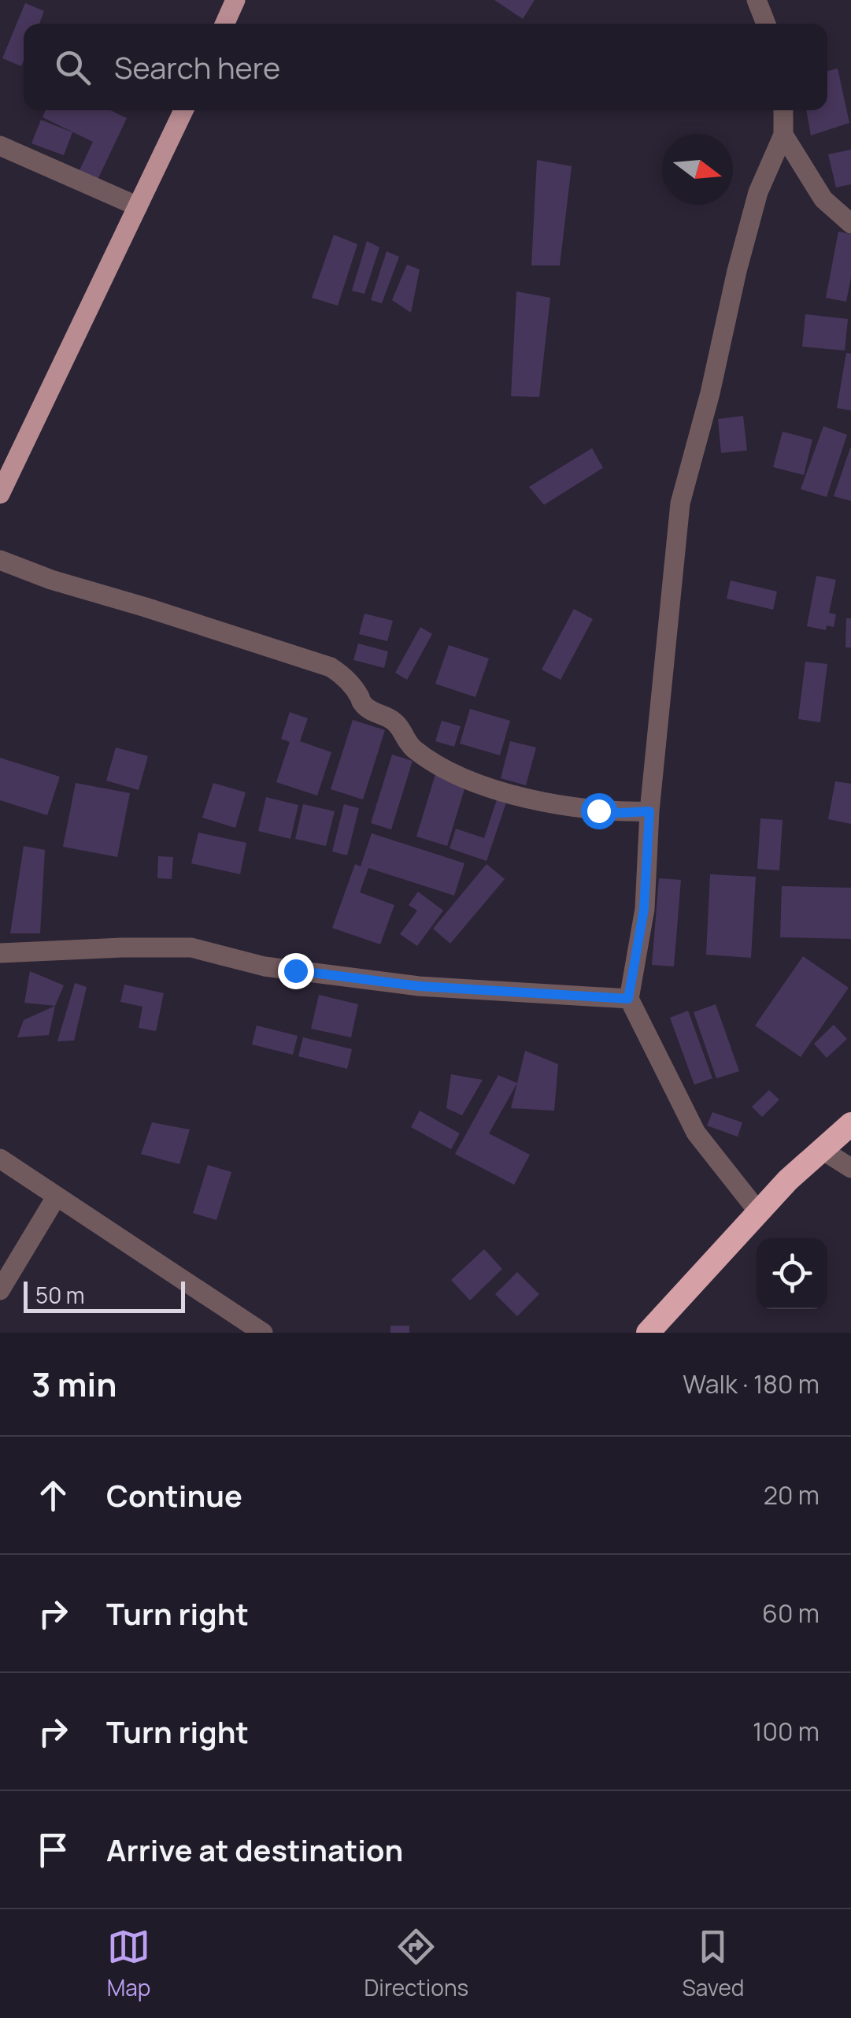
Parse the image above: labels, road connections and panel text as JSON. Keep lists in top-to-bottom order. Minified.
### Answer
{"scale_bar":"50 m","north":"right","page":{"search":"Search here","scale":"50 m","heading":["3 min","Walk · 180 m"],"list":[["Continue","20 m"],["Turn right","60 m"],["Turn right","100 m"],"Arrive at destination"],"nav":["Map","Directions","Saved"]}}
